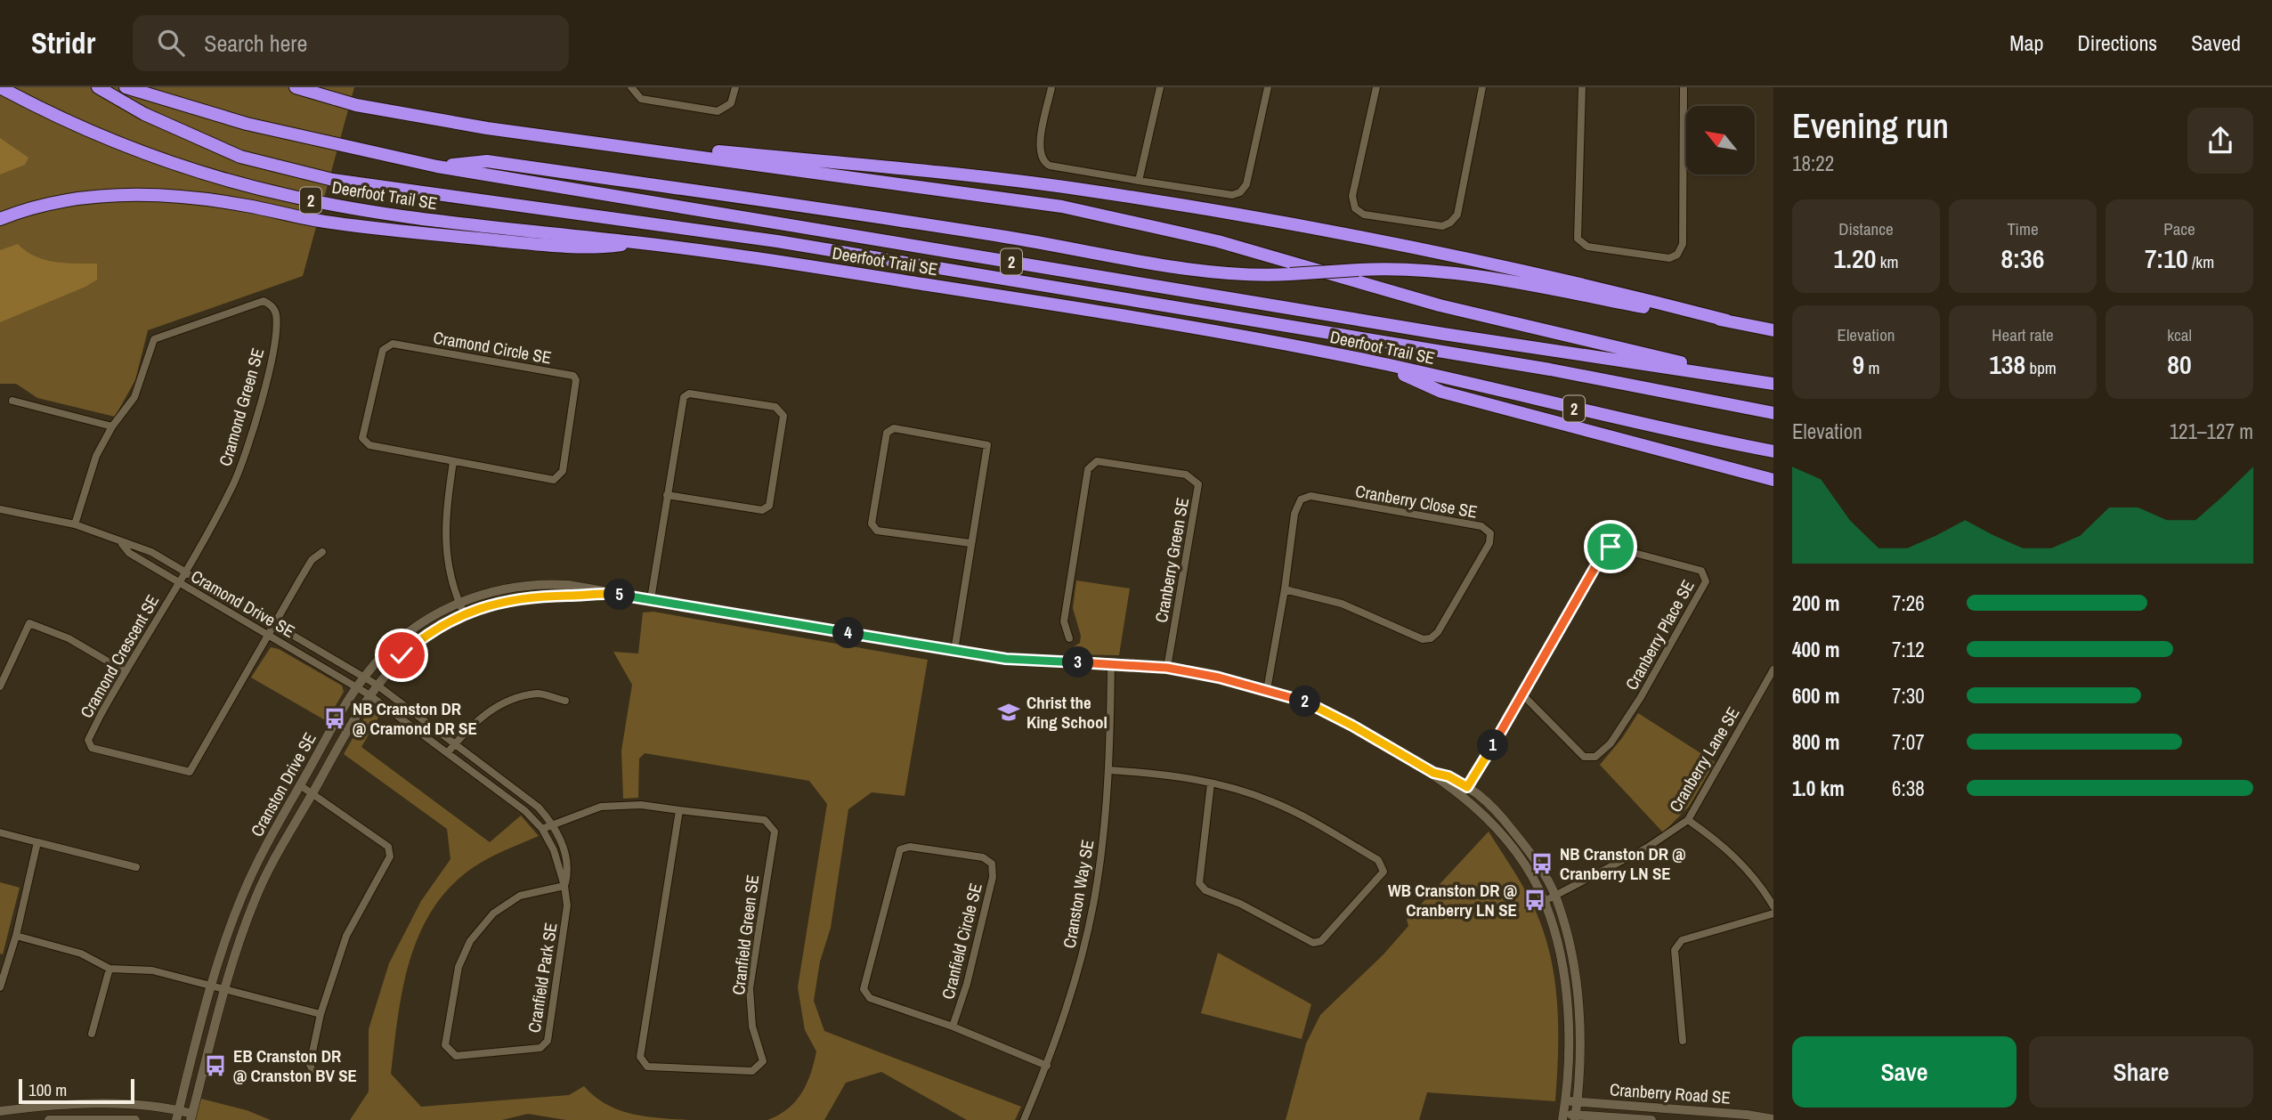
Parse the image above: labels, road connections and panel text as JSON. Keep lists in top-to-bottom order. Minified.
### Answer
{"streets":{"highway":["Deerfoot Trail SE","2"],"street":["Cramond Circle SE","Cramond Green SE","Cranberry Close SE","Cranberry Green SE","Cramond Drive SE","Cranberry Place SE","Cramond Crescent SE","Cranberry Lane SE","Cranston Drive SE","Cranston Way SE","Cranfield Green SE","Cranfield Circle SE","Cranfield Park SE","Cranberry Road SE"]},"crossings":[["Cramond Green SE","Cramond Drive SE"],["Cranberry Close SE","Cranston Drive SE"],["Cranberry Green SE","Cranston Drive SE"],["Cramond Drive SE","Cramond Crescent SE"],["Cramond Drive SE","Cranston Drive SE"],["Cramond Drive SE","Cranfield Park SE"],["Cranberry Place SE","Cranston Drive SE"],["Cranberry Lane SE","Cranston Drive SE"],["Cranston Drive SE","Cranston Way SE"],["Cranston Drive SE","Cranfield Park SE"],["Cranston Drive SE","Cranberry Road SE"],["Cranston Way SE","Cranfield Circle SE"],["Cranfield Green SE","Cranfield Park SE"]],"places":{"school or university":["Christ the King School"],"bus stop":["NB Cranston DR @ Cramond DR SE","NB Cranston DR @ Cranberry LN SE","WB Cranston DR @ Cranberry LN SE","EB Cranston DR @ Cranston BV SE"]},"scale_bar":"100 m","north":"top left","page":{"header":"Stridr","search":"Search here","nav":["Map","Directions","Saved"],"heading":["Evening run","18:22"],"stats":[["Distance","1.20 km"],["Time","8:36"],["Pace","7:10 /km"],["Elevation","9 m"],["Heart rate","138 bpm"],["kcal","80"]],"chart":["Elevation","121–127 m"],"pins":["5","4","3","2","1"],"list":[{"name":"200 m","note":"7:26"},{"name":"400 m","note":"7:12"},{"name":"600 m","note":"7:30"},{"name":"800 m","note":"7:07"},{"name":"1.0 km","note":"6:38"}],"buttons":["Save","Share"],"scale":"100 m"}}
